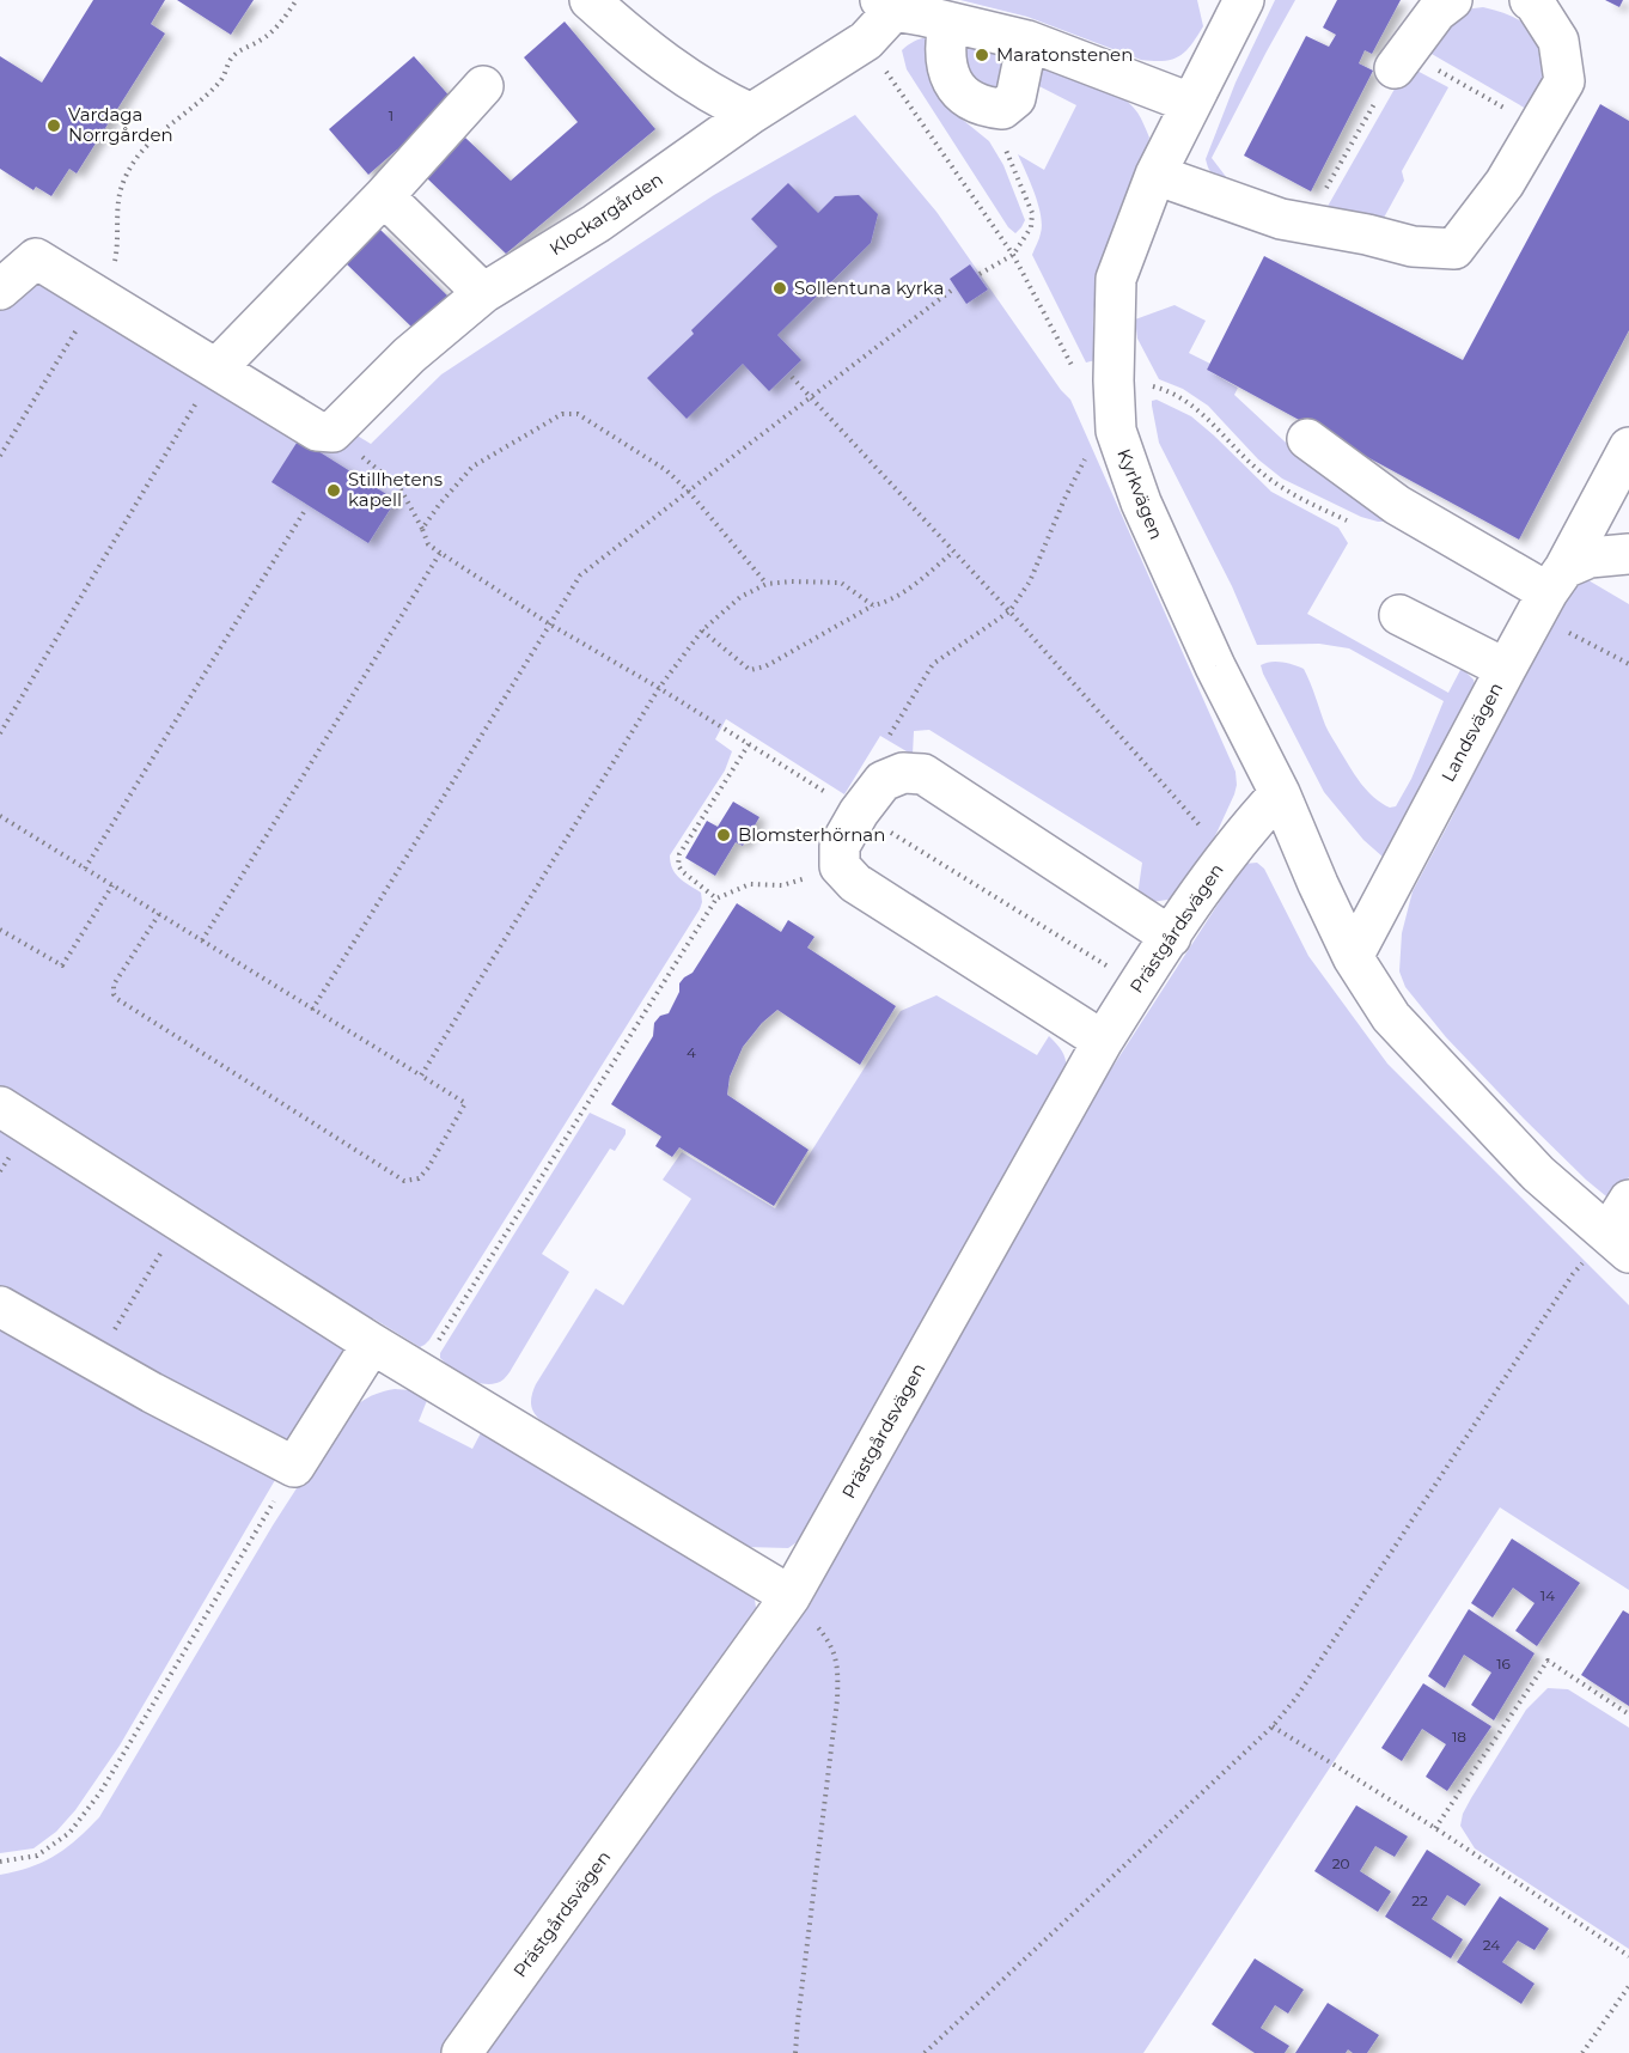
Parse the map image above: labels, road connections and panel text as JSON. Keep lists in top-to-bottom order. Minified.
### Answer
{"streets":{"street":["Klockargården","Kyrkvägen","Landsvägen","Prästgårdsvägen"]},"crossings":[["Kyrkvägen","Prästgårdsvägen"]],"places":["Maratonstenen","Vardaga Norrgården","Sollentuna kyrka","Stillhetens kapell","Blomsterhörnan"],"house_numbers":["1","4","14","16","18","20","22","24"]}
